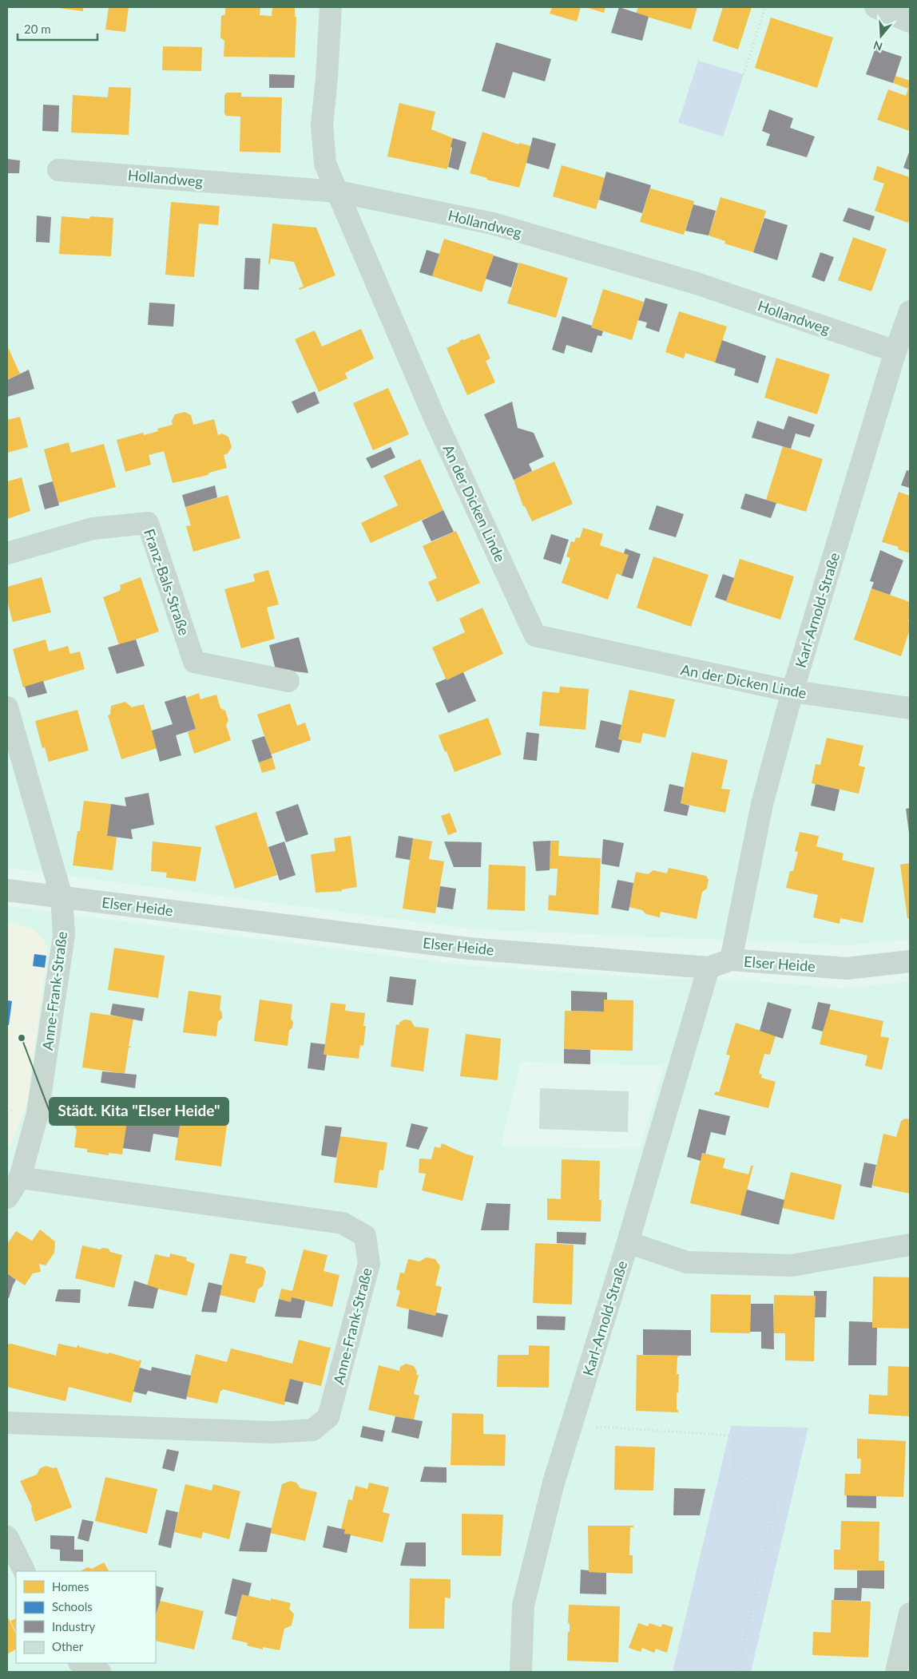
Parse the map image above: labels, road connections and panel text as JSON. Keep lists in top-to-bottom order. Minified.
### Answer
{"streets":{"street":["Hollandweg","An der Dicken Linde","Franz-Bals-Straße","Karl-Arnold-Straße","Elser Heide","Anne-Frank-Straße"]},"crossings":[["Hollandweg","An der Dicken Linde"],["Hollandweg","Karl-Arnold-Straße"],["An der Dicken Linde","Karl-Arnold-Straße"],["Karl-Arnold-Straße","Elser Heide"],["Elser Heide","Anne-Frank-Straße"]],"places":["Städt. Kita \"Elser Heide\""],"legend":["Homes","Schools","Industry","Other"],"scale_bar":"20 m","north":"bottom"}
